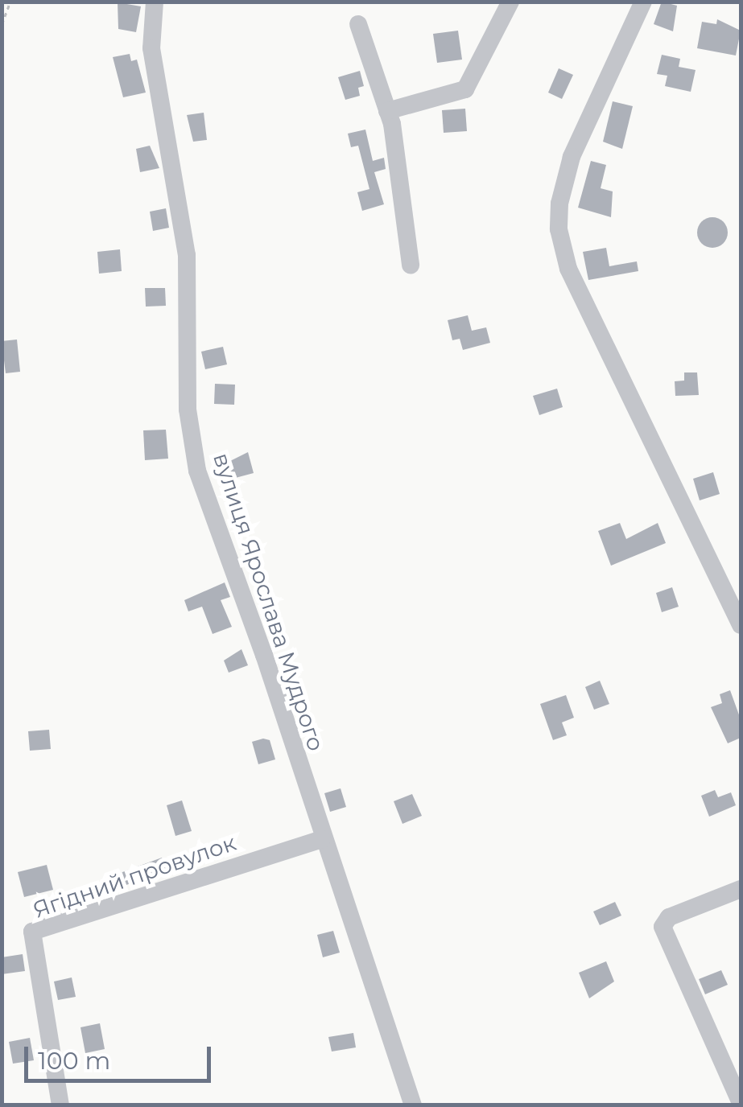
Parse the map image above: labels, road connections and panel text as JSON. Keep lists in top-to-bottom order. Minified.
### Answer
{"streets":{"street":["вулиця Ярослава Мудрого","Ягідний провулок"]},"crossings":[["вулиця Ярослава Мудрого","Ягідний провулок"]],"scale_bar":"100 m"}
